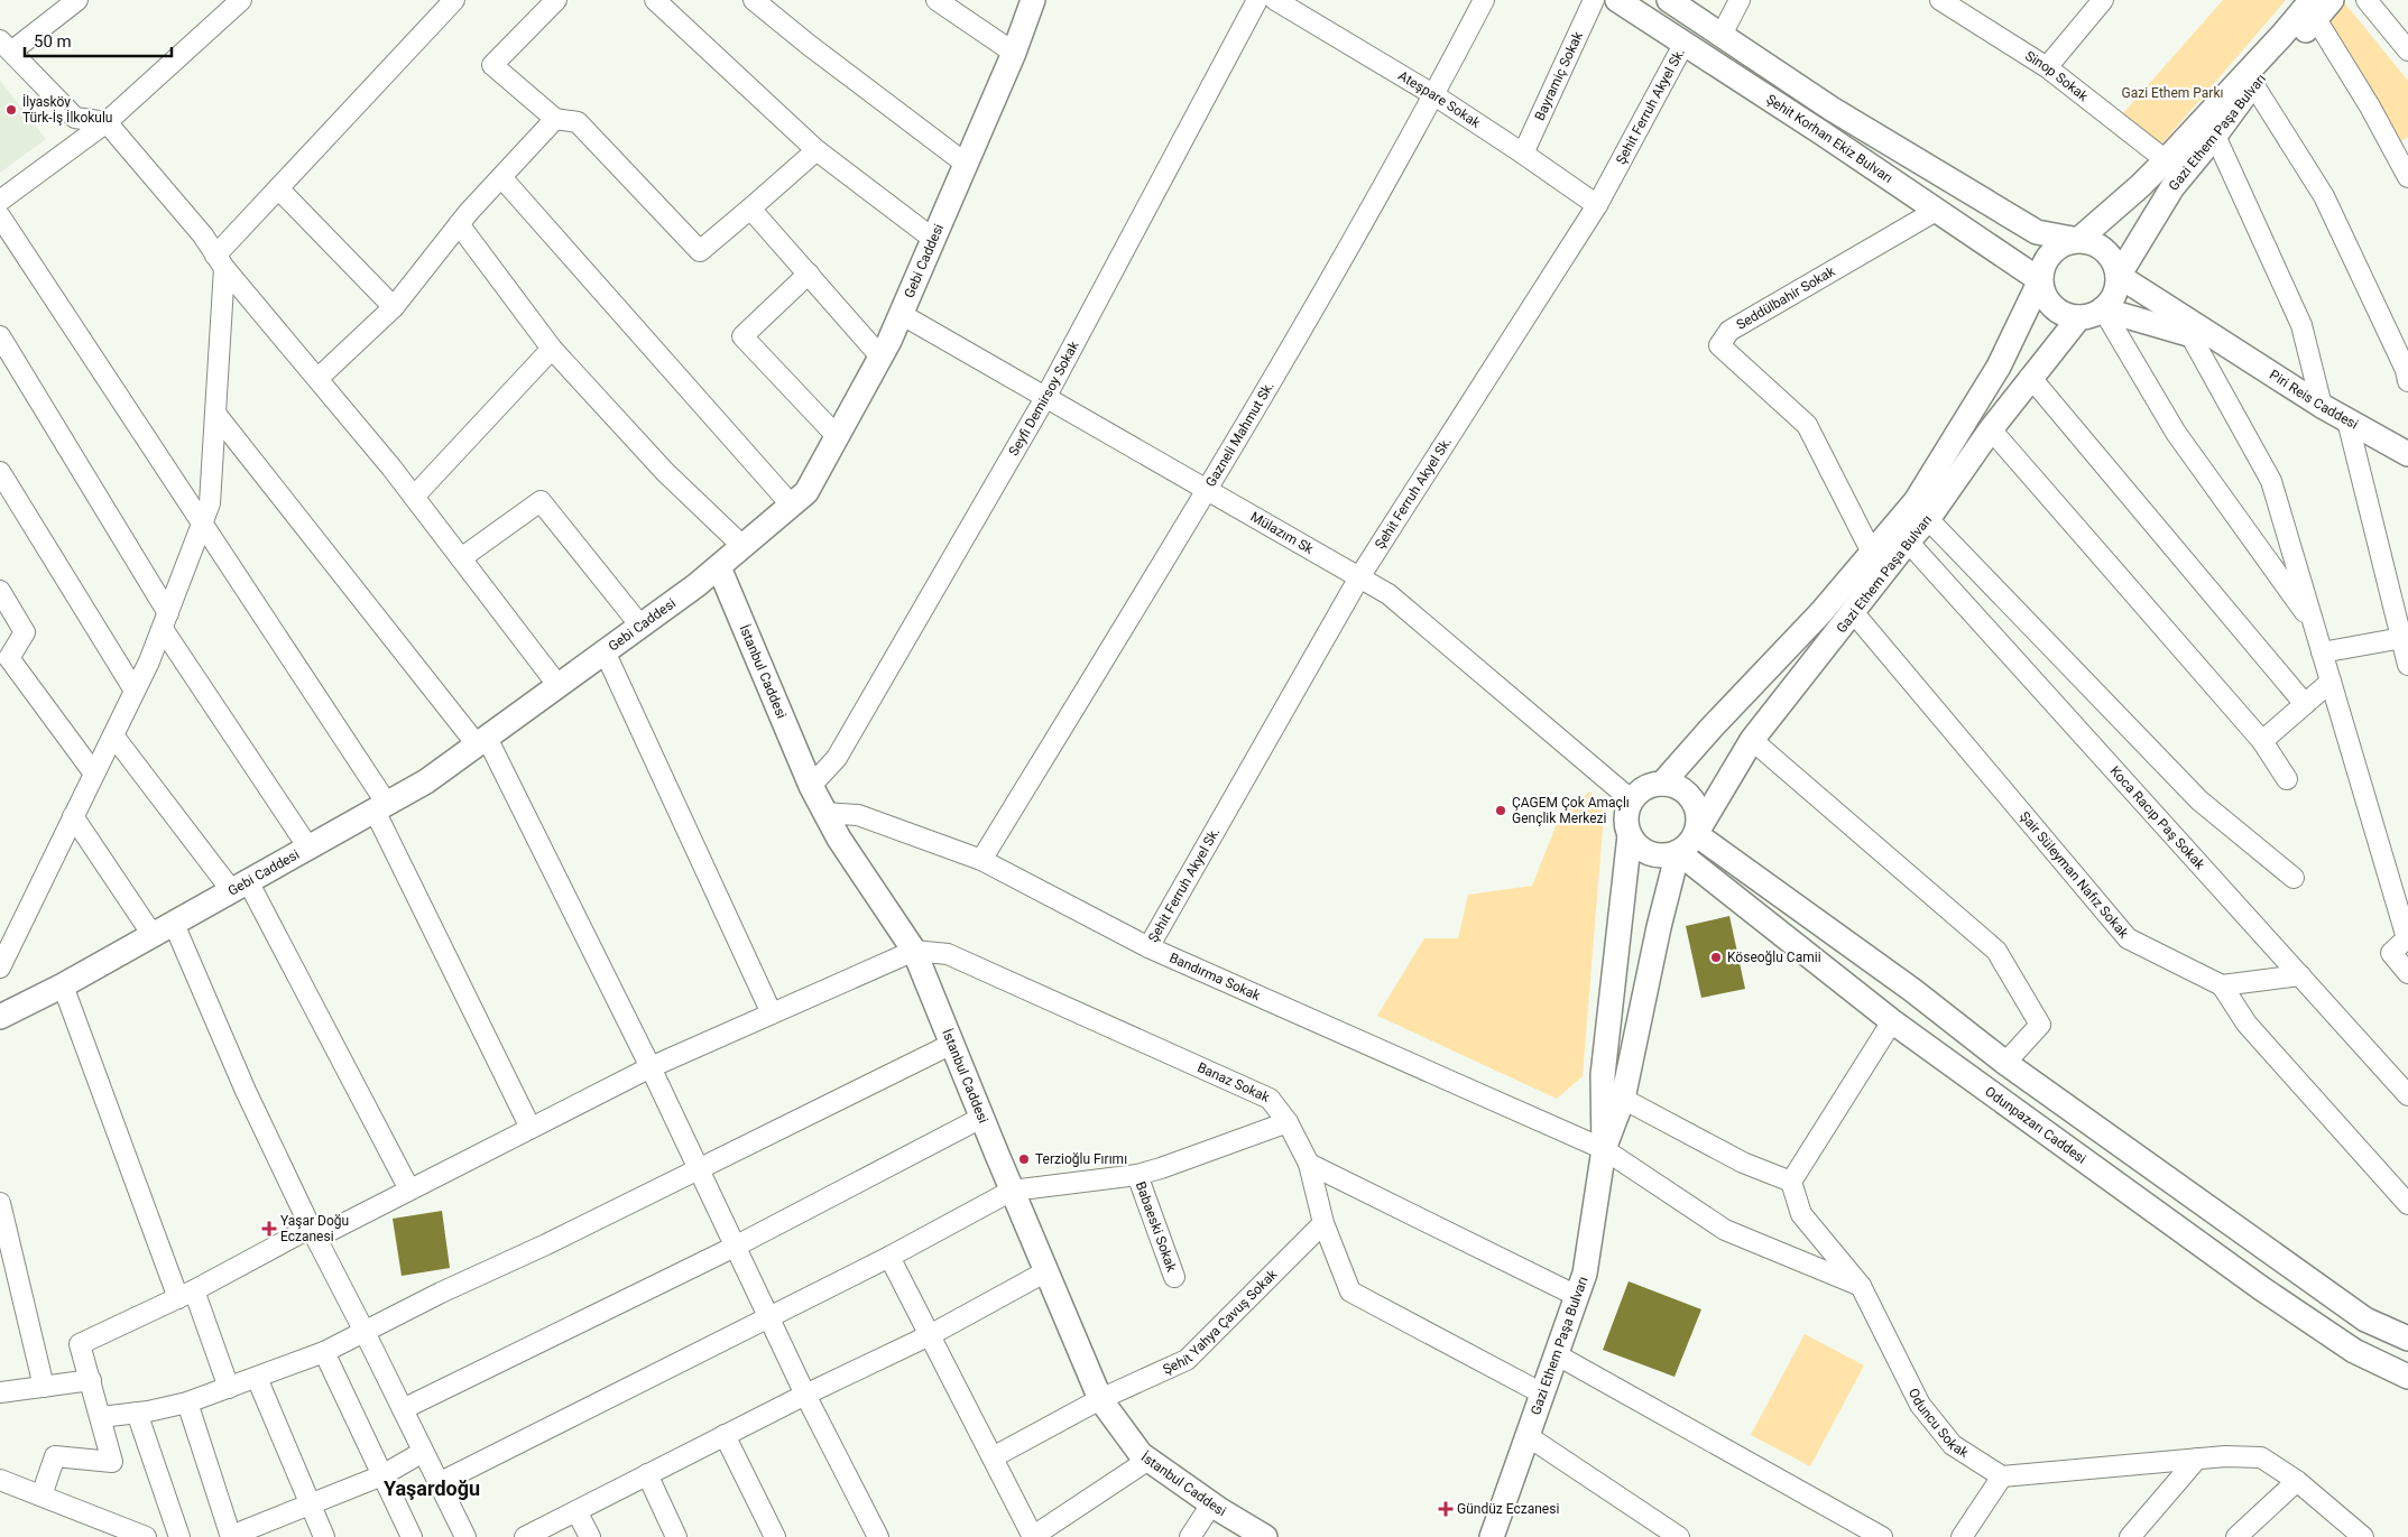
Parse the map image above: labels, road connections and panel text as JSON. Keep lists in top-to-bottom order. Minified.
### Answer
{"streets":{"main road":["Gazi Ethem Paşa Bulvarı","Şehit Korhan Ekiz Bulvarı","Gebi Caddesi","Piri Reis Caddesi","İstanbul Caddesi","Odunpazarı Caddesi"],"street":["Bayramiç Sokak","Sinop Sokak","Ateşpare Sokak","Şehit Ferruh Akyel Sk.","Seddülbahir Sokak","Seyfi Demirsoy Sokak","Gazneli Mahmut Sk.","Mülazım Sk","Koca Racıp Paş Sokak","Şair Süleyman Nafız Sokak","Bandırma Sokak","Banaz Sokak","Babaeski Sokak","Şehit Yahya Çavuş Sokak","Oduncu Sokak"]},"crossings":[["Bayramiç Sokak","Ateşpare Sokak"],["Sinop Sokak","Gazi Ethem Paşa Bulvarı"],["Ateşpare Sokak","Şehit Ferruh Akyel Sk."],["Ateşpare Sokak","Gazneli Mahmut Sk."],["Şehit Ferruh Akyel Sk.","Şehit Korhan Ekiz Bulvarı"],["Şehit Ferruh Akyel Sk.","Mülazım Sk"],["Şehit Ferruh Akyel Sk.","Bandırma Sokak"],["Gazi Ethem Paşa Bulvarı","Şehit Korhan Ekiz Bulvarı"],["Gazi Ethem Paşa Bulvarı","Seddülbahir Sokak"],["Gazi Ethem Paşa Bulvarı","Piri Reis Caddesi"],["Gazi Ethem Paşa Bulvarı","Mülazım Sk"],["Gazi Ethem Paşa Bulvarı","Koca Racıp Paş Sokak"],["Gazi Ethem Paşa Bulvarı","Şair Süleyman Nafız Sokak"],["Gazi Ethem Paşa Bulvarı","Bandırma Sokak"],["Gazi Ethem Paşa Bulvarı","Banaz Sokak"],["Gazi Ethem Paşa Bulvarı","Odunpazarı Caddesi"],["Şehit Korhan Ekiz Bulvarı","Seddülbahir Sokak"],["Şehit Korhan Ekiz Bulvarı","Piri Reis Caddesi"],["Gebi Caddesi","Mülazım Sk"],["Gebi Caddesi","İstanbul Caddesi"],["Seyfi Demirsoy Sokak","Mülazım Sk"],["Seyfi Demirsoy Sokak","İstanbul Caddesi"],["Gazneli Mahmut Sk.","Mülazım Sk"],["Gazneli Mahmut Sk.","Bandırma Sokak"],["Mülazım Sk","Odunpazarı Caddesi"],["İstanbul Caddesi","Bandırma Sokak"],["İstanbul Caddesi","Banaz Sokak"],["İstanbul Caddesi","Şehit Yahya Çavuş Sokak"],["Bandırma Sokak","Oduncu Sokak"],["Banaz Sokak","Şehit Yahya Çavuş Sokak"]],"districts":["Yaşardoğu"],"parks":["Gazi Ethem Parkı"],"places":{"other":["İlyasköy Türk-İş İlkokulu","ÇAGEM Çok Amaçlı Gençlik Merkezi","Köseoğlu Camii","Terzioğlu Fırımı"],"health":["Yaşar Doğu Eczanesi","Gündüz Eczanesi"]},"scale_bar":"50 m"}
